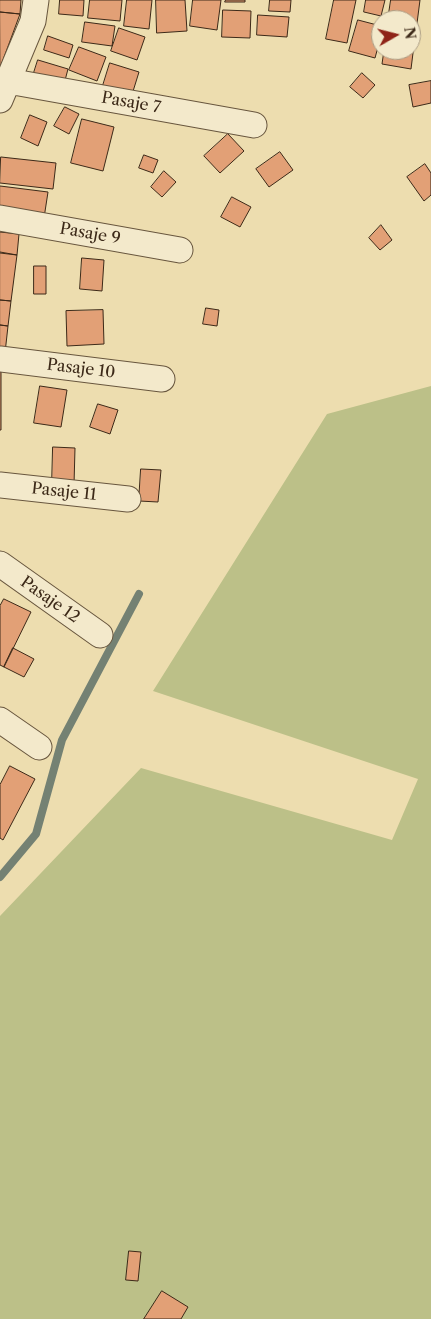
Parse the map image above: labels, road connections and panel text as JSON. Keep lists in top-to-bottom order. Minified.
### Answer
{"streets":{"street":["Pasaje 7","Pasaje 9","Pasaje 10","Pasaje 11","Pasaje 12"]},"north":"right"}
